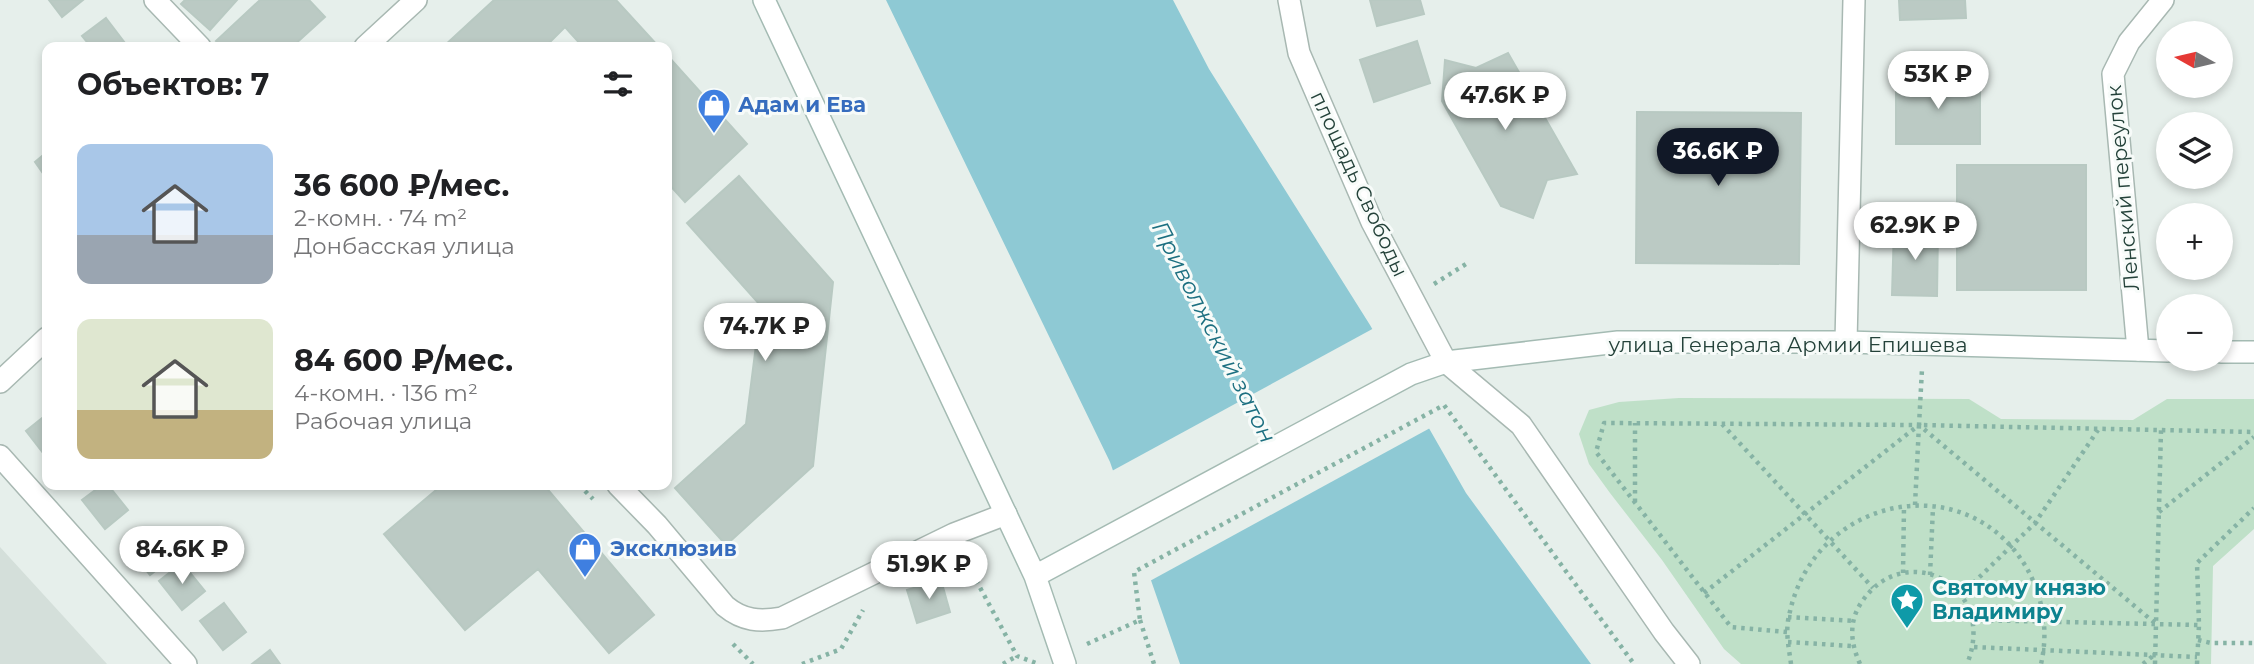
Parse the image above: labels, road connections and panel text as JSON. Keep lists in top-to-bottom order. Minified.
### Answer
{"streets":{"street":["площадь Свободы","Ленский переулок","улица Генерала Армии Епишева"]},"crossings":[["площадь Свободы","улица Генерала Армии Епишева"],["Ленский переулок","улица Генерала Армии Епишева"]],"water":["Приволжский затон"],"places":{"shop":["Адам и Ева","Эксклюзив"],"place":["Святому князю Владимиру"]},"north":"left","page":{"map_buttons":["+","−"],"heading":"Объектов: 7","price":["53K ₽","47.6K ₽","36.6K ₽","62.9K ₽","74.7K ₽","84.6K ₽","51.9K ₽"],"list":[{"name":"36 600 ₽/мес.","note":"2-комн. · 74 m² · Донбасская улица"},{"name":"84 600 ₽/мес.","note":"4-комн. · 136 m² · Рабочая улица"}]}}
